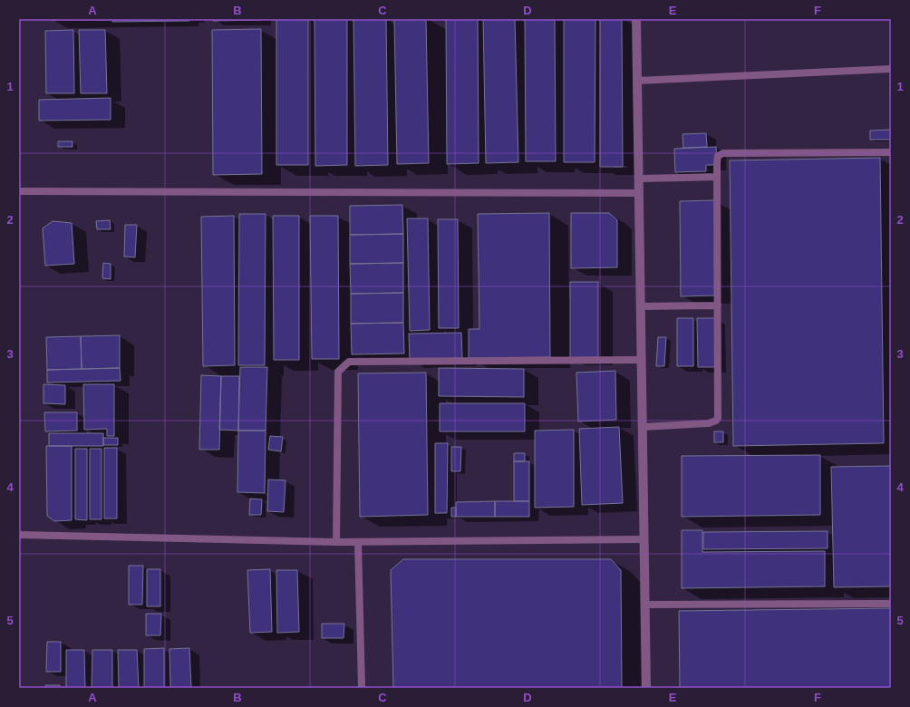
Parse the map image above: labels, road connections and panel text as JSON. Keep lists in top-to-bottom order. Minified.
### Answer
{"grid":{"columns":["A","B","C","D","E","F"],"rows":["1","2","3","4","5"]}}
